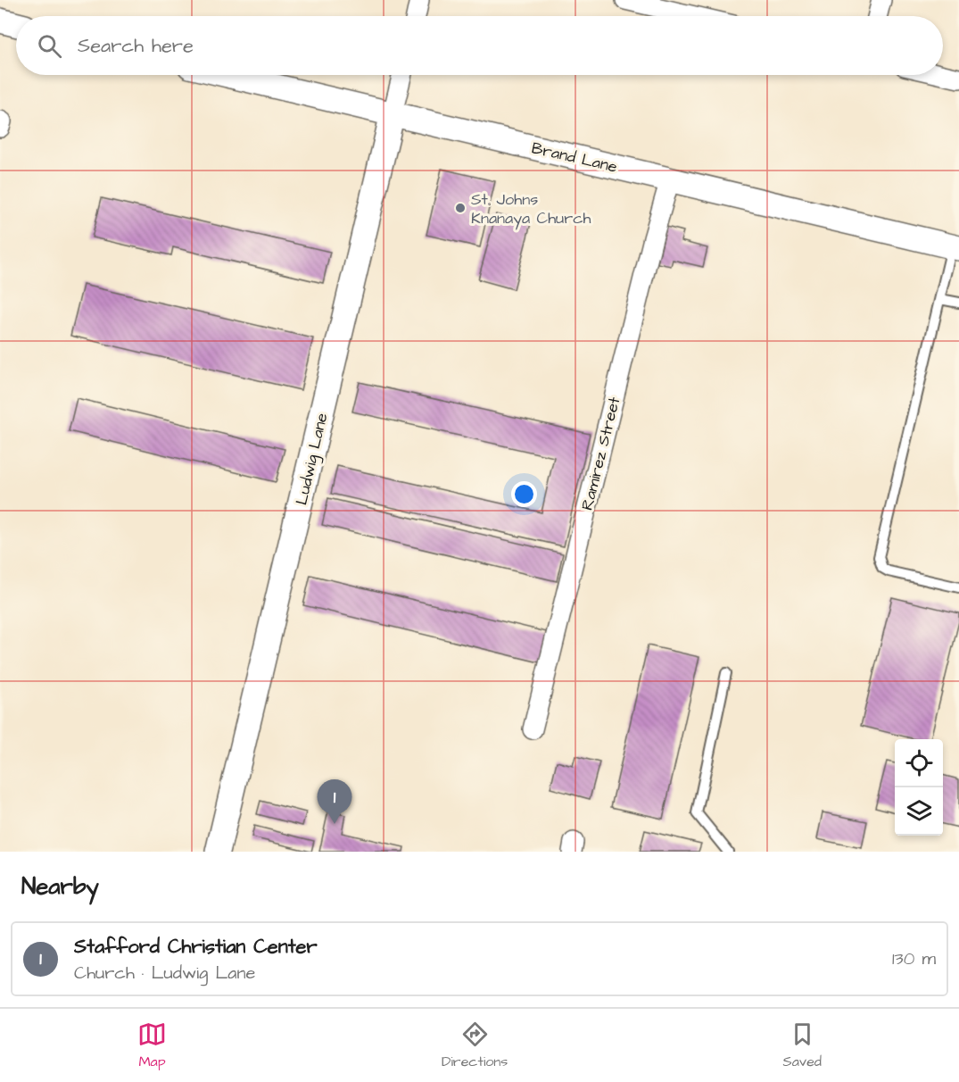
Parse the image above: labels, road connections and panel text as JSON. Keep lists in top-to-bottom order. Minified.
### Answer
{"streets":{"street":["Brand Lane","Ramirez Street","Ludwig Lane"]},"crossings":[["Brand Lane","Ramirez Street"],["Brand Lane","Ludwig Lane"]],"places":["St. Johns Knanaya Church"],"page":{"search":"Search here","pins":"1","heading":"Nearby","list":[{"mark":"1","name":"Stafford Christian Center","note":"Church · Ludwig Lane","value":"130 m"}],"nav":["Map","Directions","Saved"]}}
